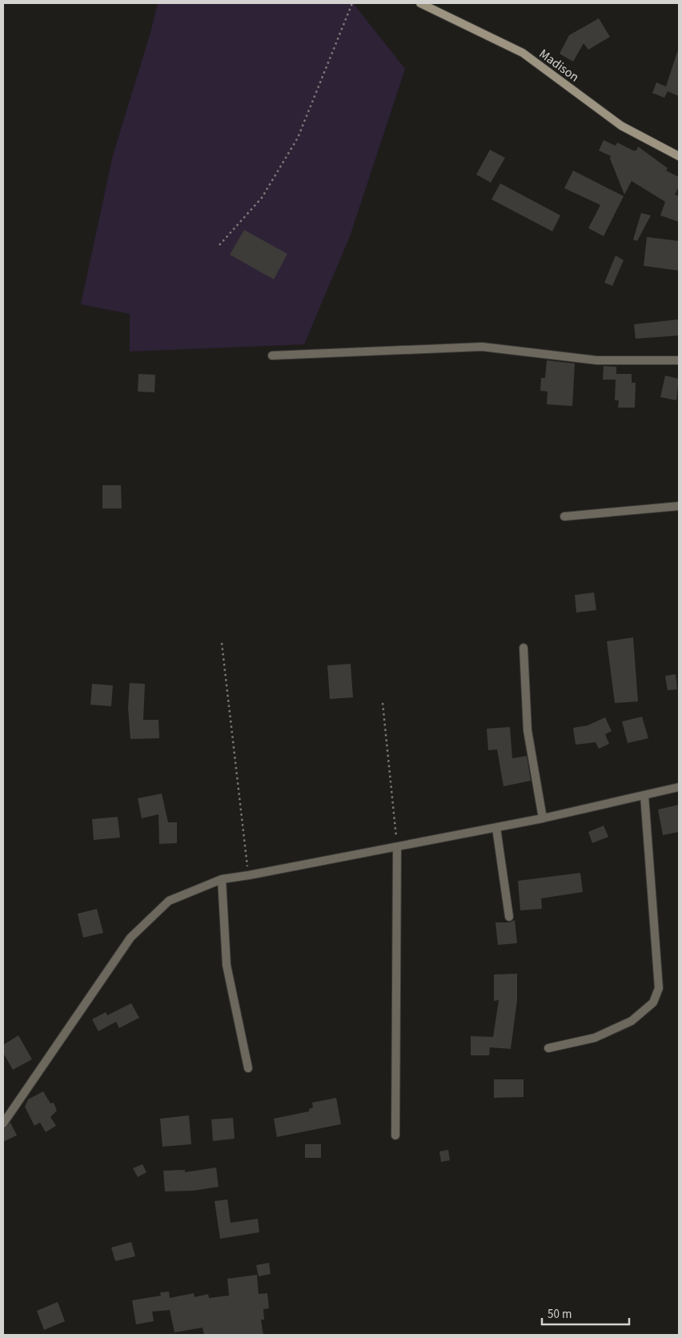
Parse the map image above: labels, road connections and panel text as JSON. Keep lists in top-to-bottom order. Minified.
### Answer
{"streets":{"street":["Madison"]},"scale_bar":"50 m"}
